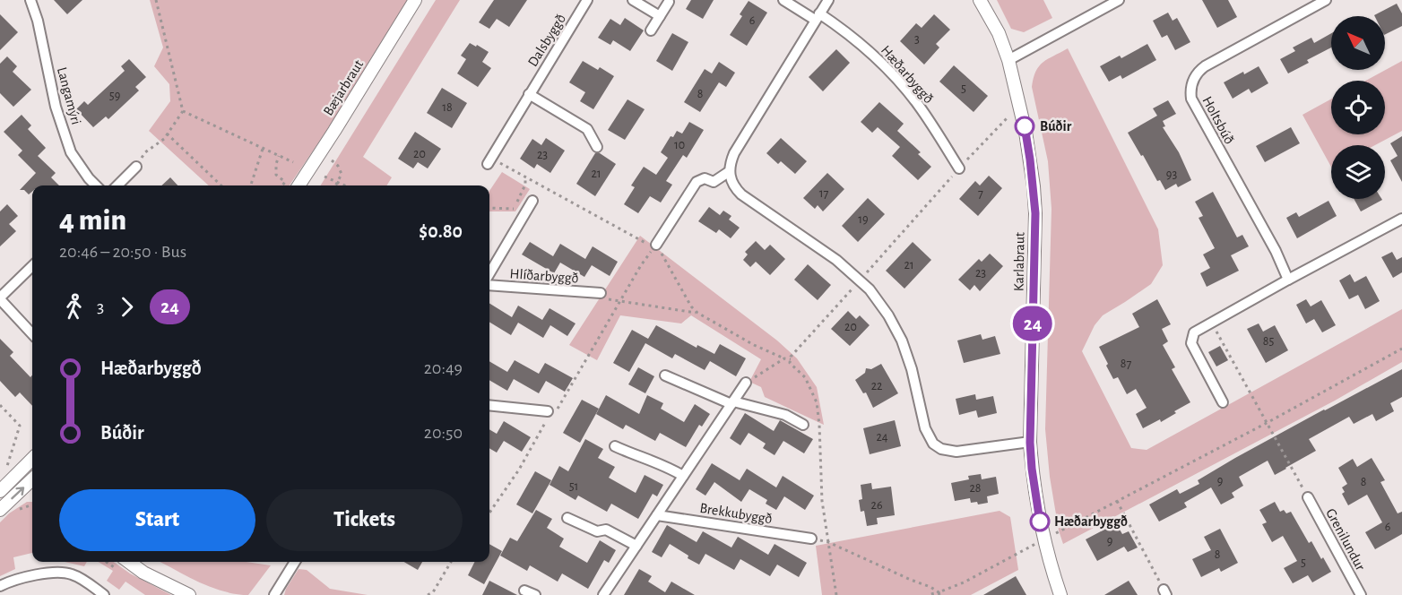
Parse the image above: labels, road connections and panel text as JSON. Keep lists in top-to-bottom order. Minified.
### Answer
{"streets":{"street":["Dalsbyggð","Hæðarbyggð","Bæjarbraut","Langamýri","Holtsbúð","Karlabraut","Hlíðarbyggð","Brekkubyggð","Grenilundur"]},"places":["Búðir","Hæðarbyggð"],"lines":["bus line 24"],"house_numbers":["6","3","5","8","59","18","10","20","23","21","93","17","7","19","21","23","20","85","87","22","24","9","8","51","28","26","6","9","8","5"],"north":"top left","page":{"on_map":"24","heading":["4 min","20:46 – 20:50 · Bus","$0.80"],"legs":["3","24"],"list":[{"name":"Hæðarbyggð","value":"20:49"},{"name":"Búðir","value":"20:50"}],"buttons":["Start","Tickets"]}}
